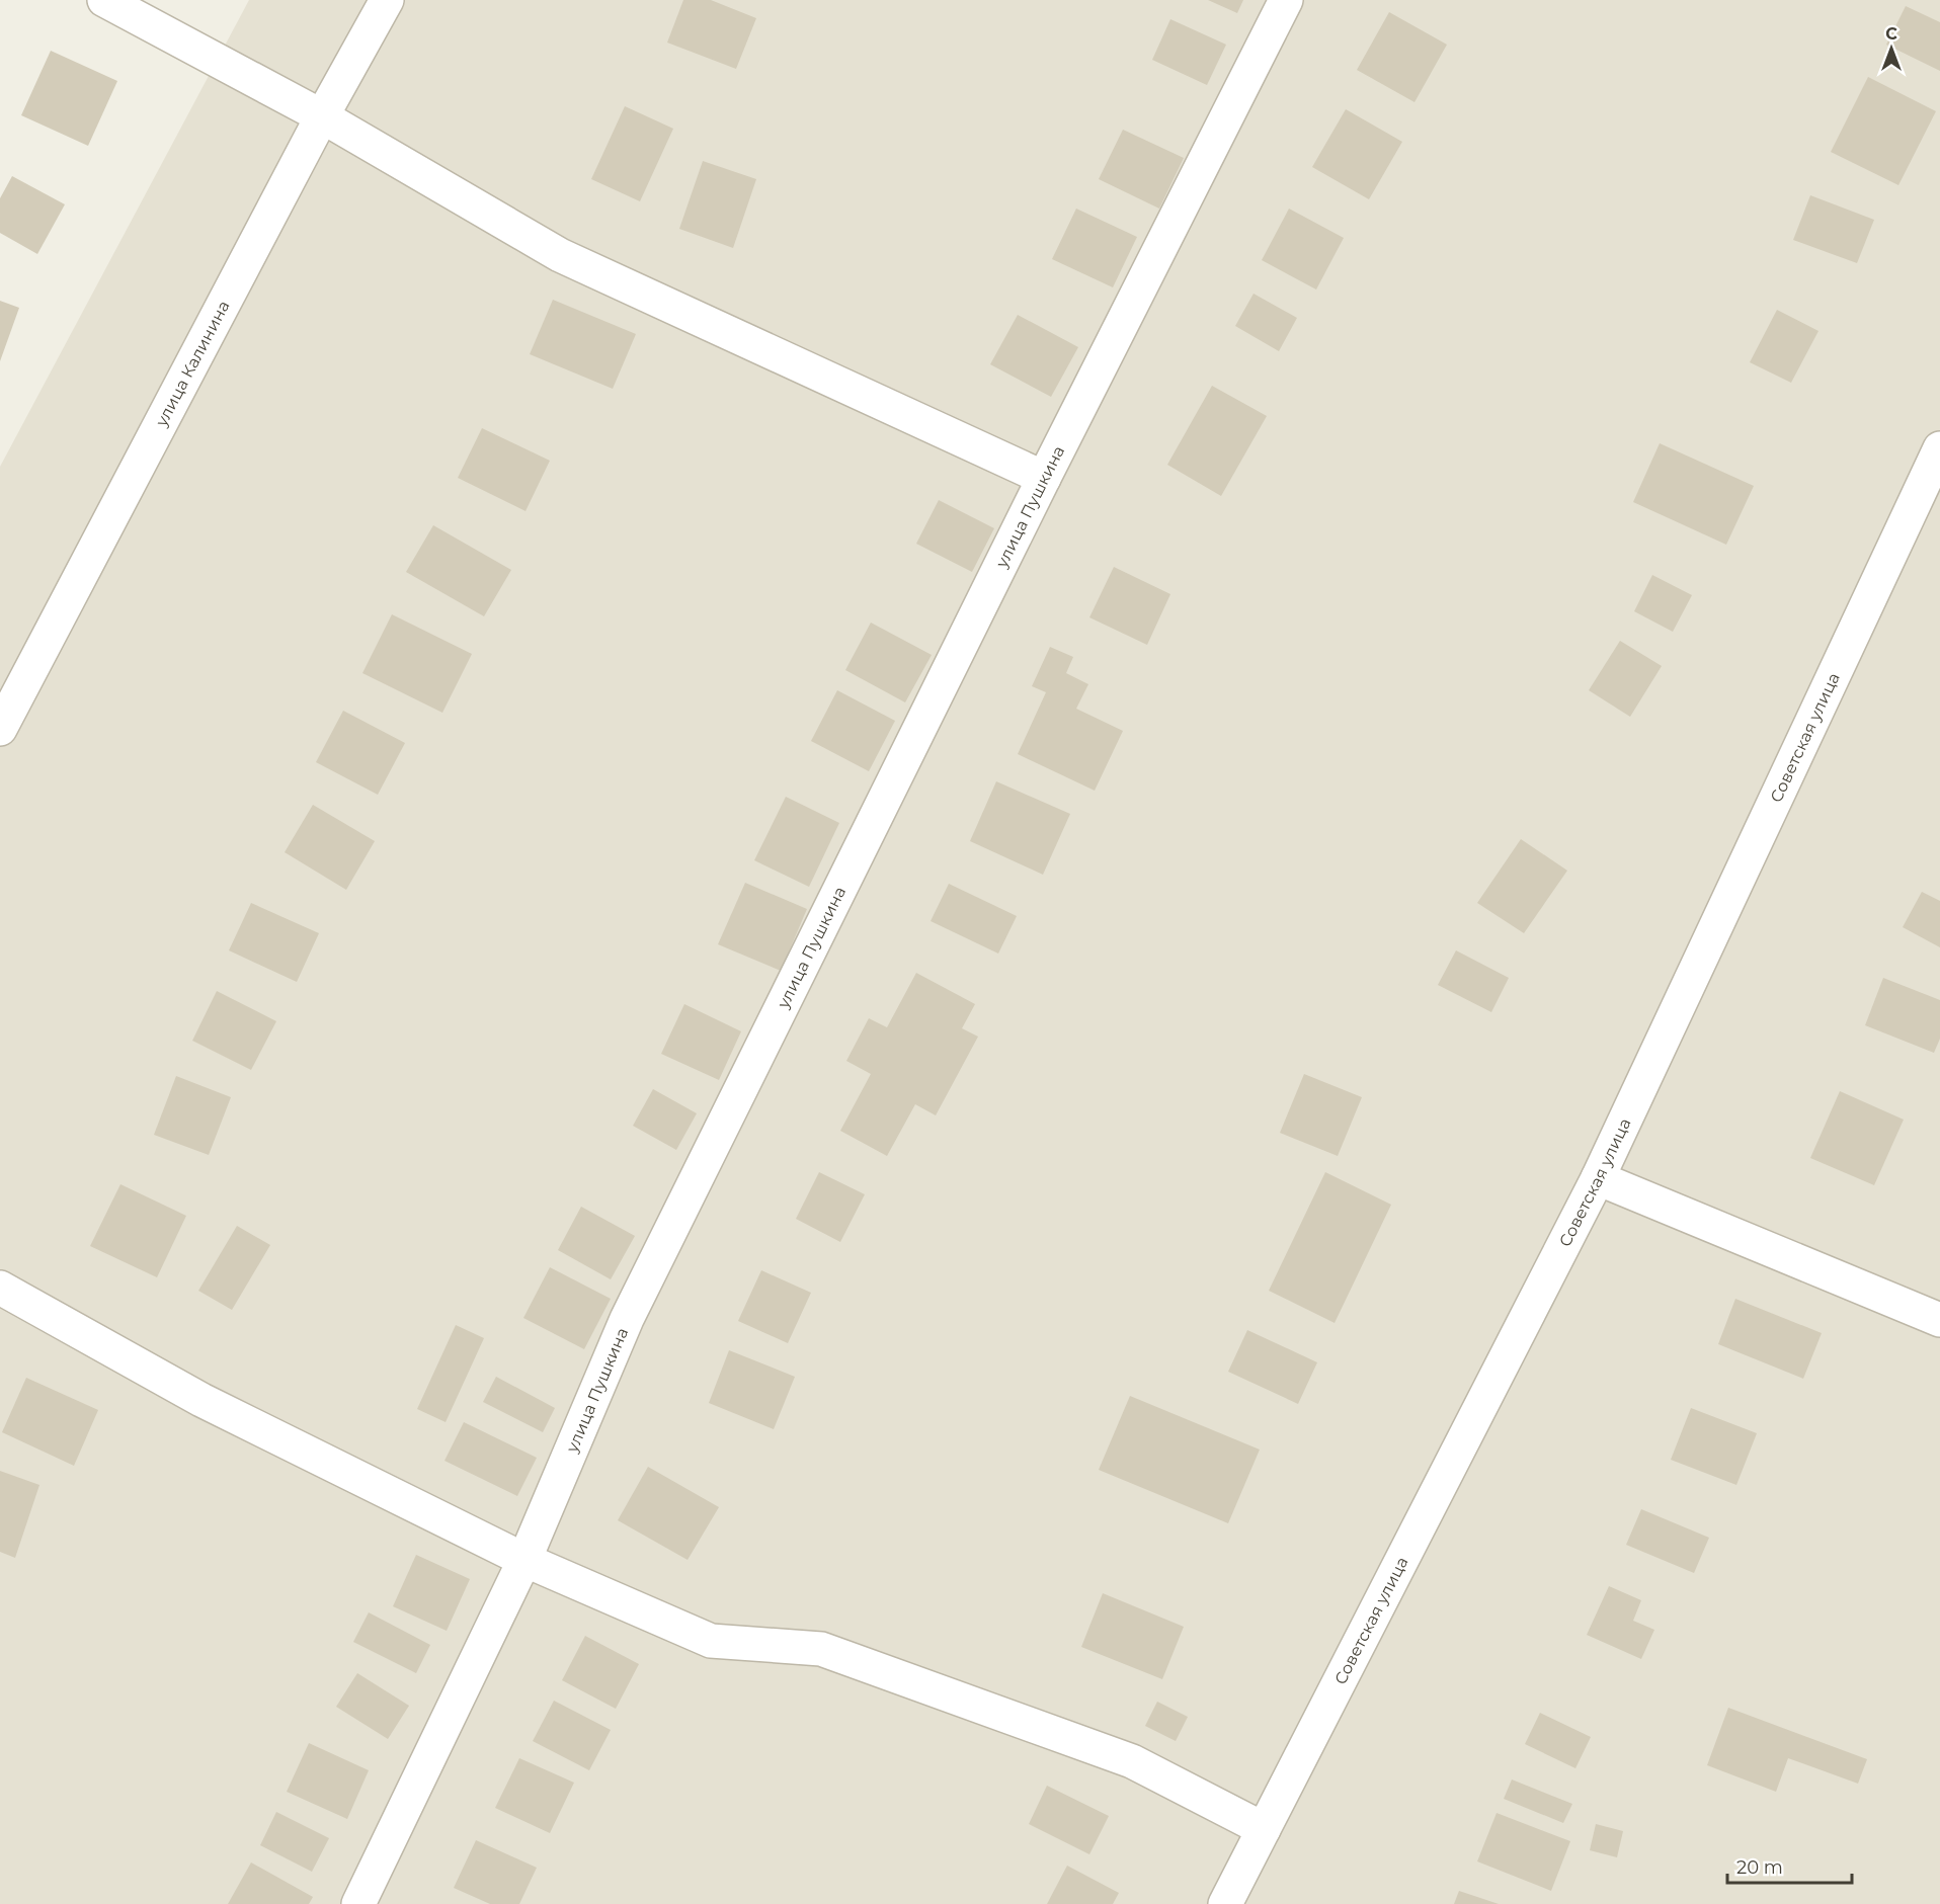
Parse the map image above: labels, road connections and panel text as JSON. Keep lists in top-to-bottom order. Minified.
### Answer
{"streets":{"street":["улица Калинина","улица Пушкина","Советская улица"]},"scale_bar":"20 m","north":"top"}
